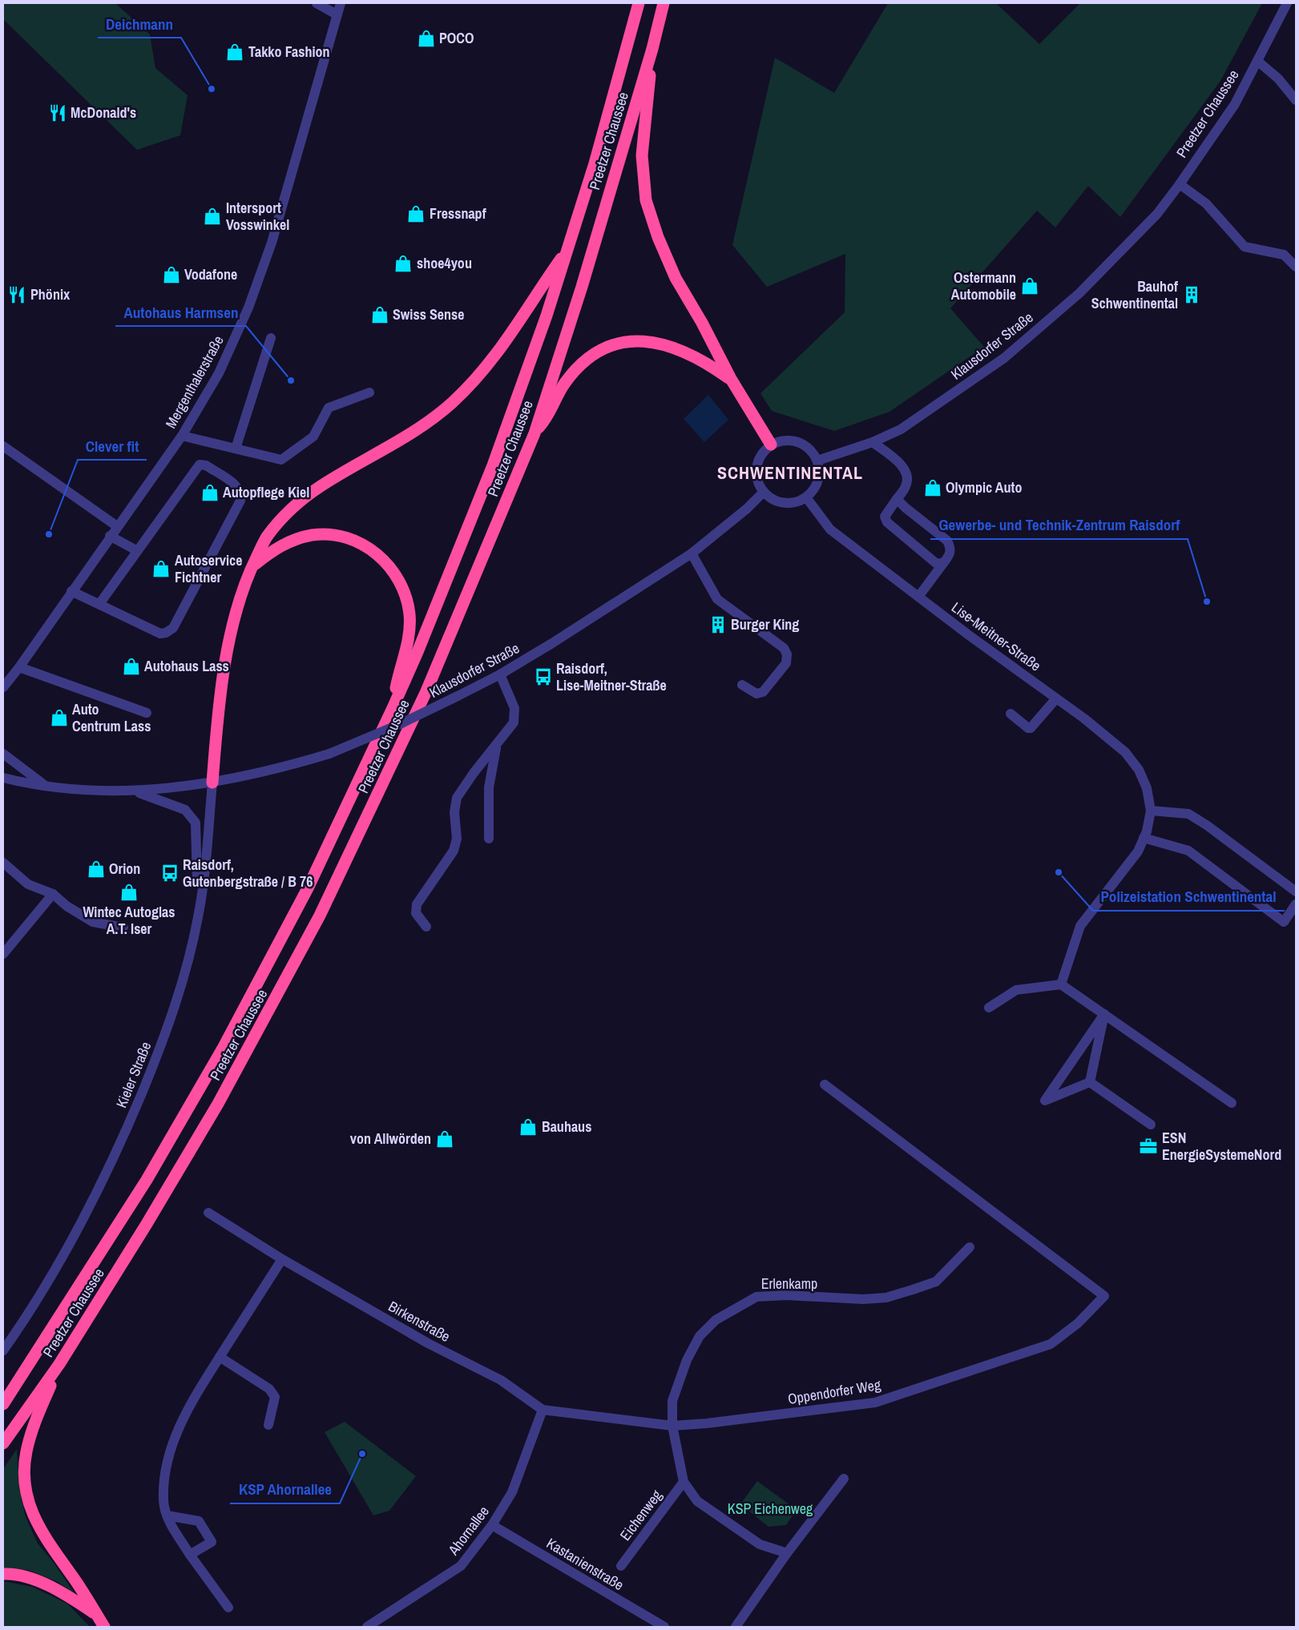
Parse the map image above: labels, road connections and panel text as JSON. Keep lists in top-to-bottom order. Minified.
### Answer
{"streets":{"highway":["Preetzer Chaussee"],"street":["Klausdorfer Straße","Mergenthalerstraße","Lise-Meitner-Straße","Kieler Straße","Erlenkamp","Birkenstraße","Oppendorfer Weg","Eichenweg","Ahornallee","Kastanienstraße"]},"crossings":[["Preetzer Chaussee","Klausdorfer Straße"],["Klausdorfer Straße","Lise-Meitner-Straße"],["Klausdorfer Straße","Kieler Straße"],["Erlenkamp","Oppendorfer Weg"],["Birkenstraße","Oppendorfer Weg"],["Birkenstraße","Ahornallee"],["Oppendorfer Weg","Ahornallee"],["Ahornallee","Kastanienstraße"]],"districts":["SCHWENTINENTAL"],"parks":["KSP Eichenweg"],"places":{"shop":["POCO","Takko Fashion","Fressnapf","Intersport Vosswinkel","shoe4you","Vodafone","Ostermann Automobile","Swiss Sense","Olympic Auto","Autopflege Kiel","Autoservice Fichtner","Autohaus Lass","Auto Centrum Lass","Orion","Wintec Autoglas A.T. Iser","Bauhaus","von Allwörden"],"other":["Deichmann","Autohaus Harmsen","Clever fit","Gewerbe- und Technik-Zentrum Raisdorf","Polizeistation Schwentinental","KSP Ahornallee"],"restaurant":["McDonald's","Phönix"],"building":["Bauhof Schwentinental","Burger King"],"bus stop":["Raisdorf, Lise-Meitner-Straße","Raisdorf, Gutenbergstraße / B 76"],"office":["ESN EnergieSystemeNord"]}}
